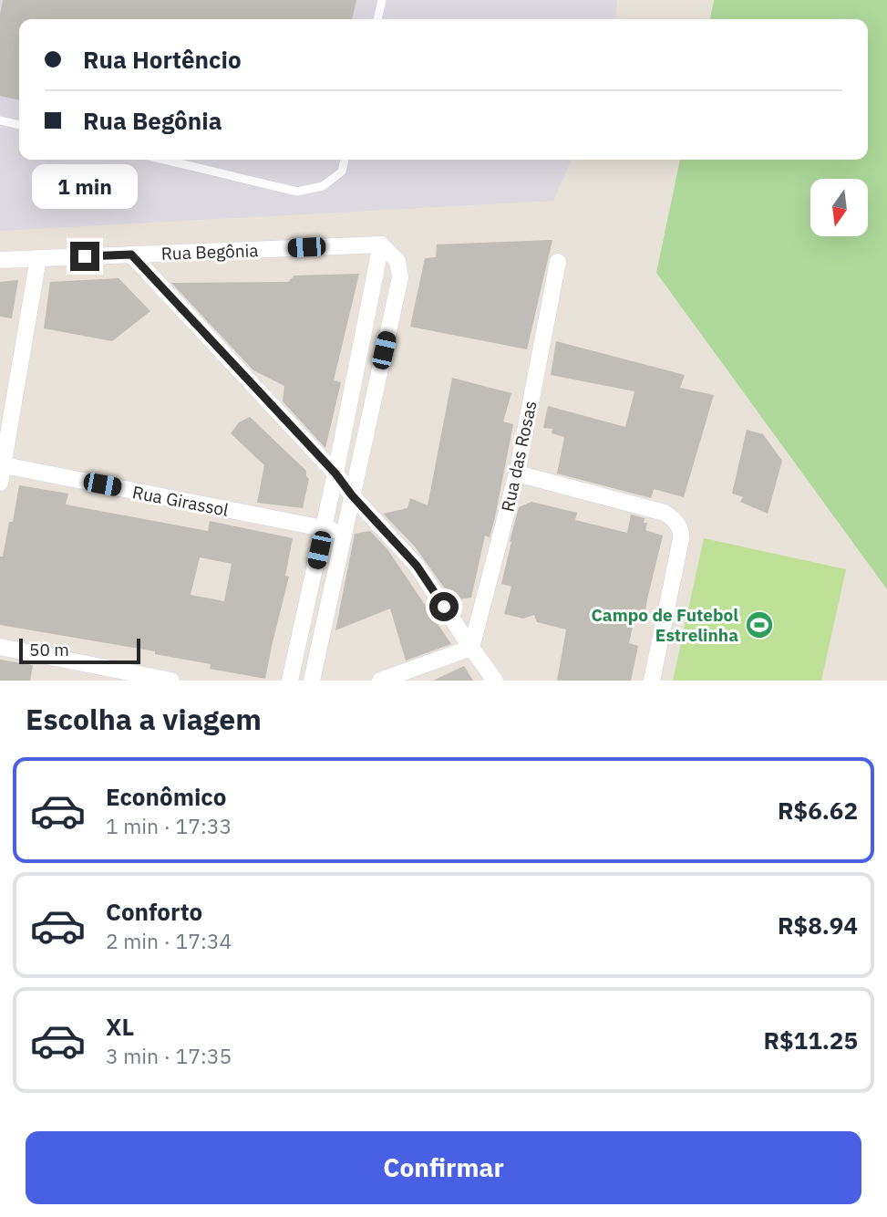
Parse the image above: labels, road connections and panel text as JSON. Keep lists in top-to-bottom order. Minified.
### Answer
{"streets":{"street":["Rua Begônia","Rua das Rosas","Rua Girassol"]},"places":{"sports":["Campo de Futebol Estrelinha"]},"scale_bar":"50 m","north":"bottom","page":{"banner":["Rua Hortêncio","Rua Begônia"],"bubble":"1 min","scale":"50 m","heading":"Escolha a viagem","list":[{"name":"Econômico","note":"1 min · 17:33","value":"R$6.62"},{"name":"Conforto","note":"2 min · 17:34","value":"R$8.94"},{"name":"XL","note":"3 min · 17:35","value":"R$11.25"}],"buttons":"Confirmar"}}
